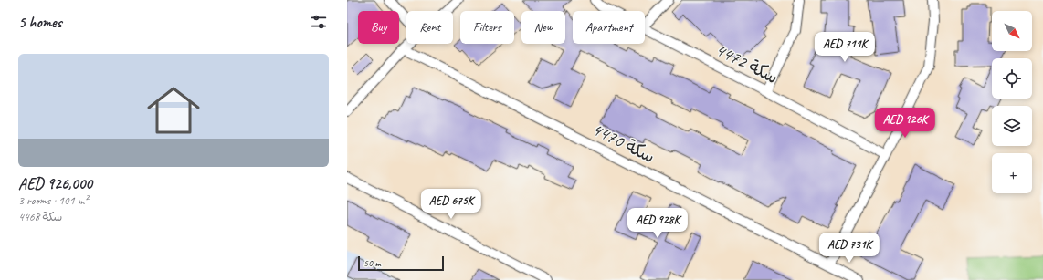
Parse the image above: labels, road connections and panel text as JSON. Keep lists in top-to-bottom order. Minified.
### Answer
{"streets":{"street":["سكة 4472","سكة 4470"]},"scale_bar":"50 m","north":"bottom right","page":{"heading":"5 homes","map_buttons":"+","chip":["Buy","Rent","Filters","New","Apartment"],"price":["AED 711K","AED 926K","AED 675K","AED 928K","AED 731K"],"list":[{"name":"AED 926,000","note":"3 rooms · 101 m² · سكة 4468"}],"scale":"50 m"}}
